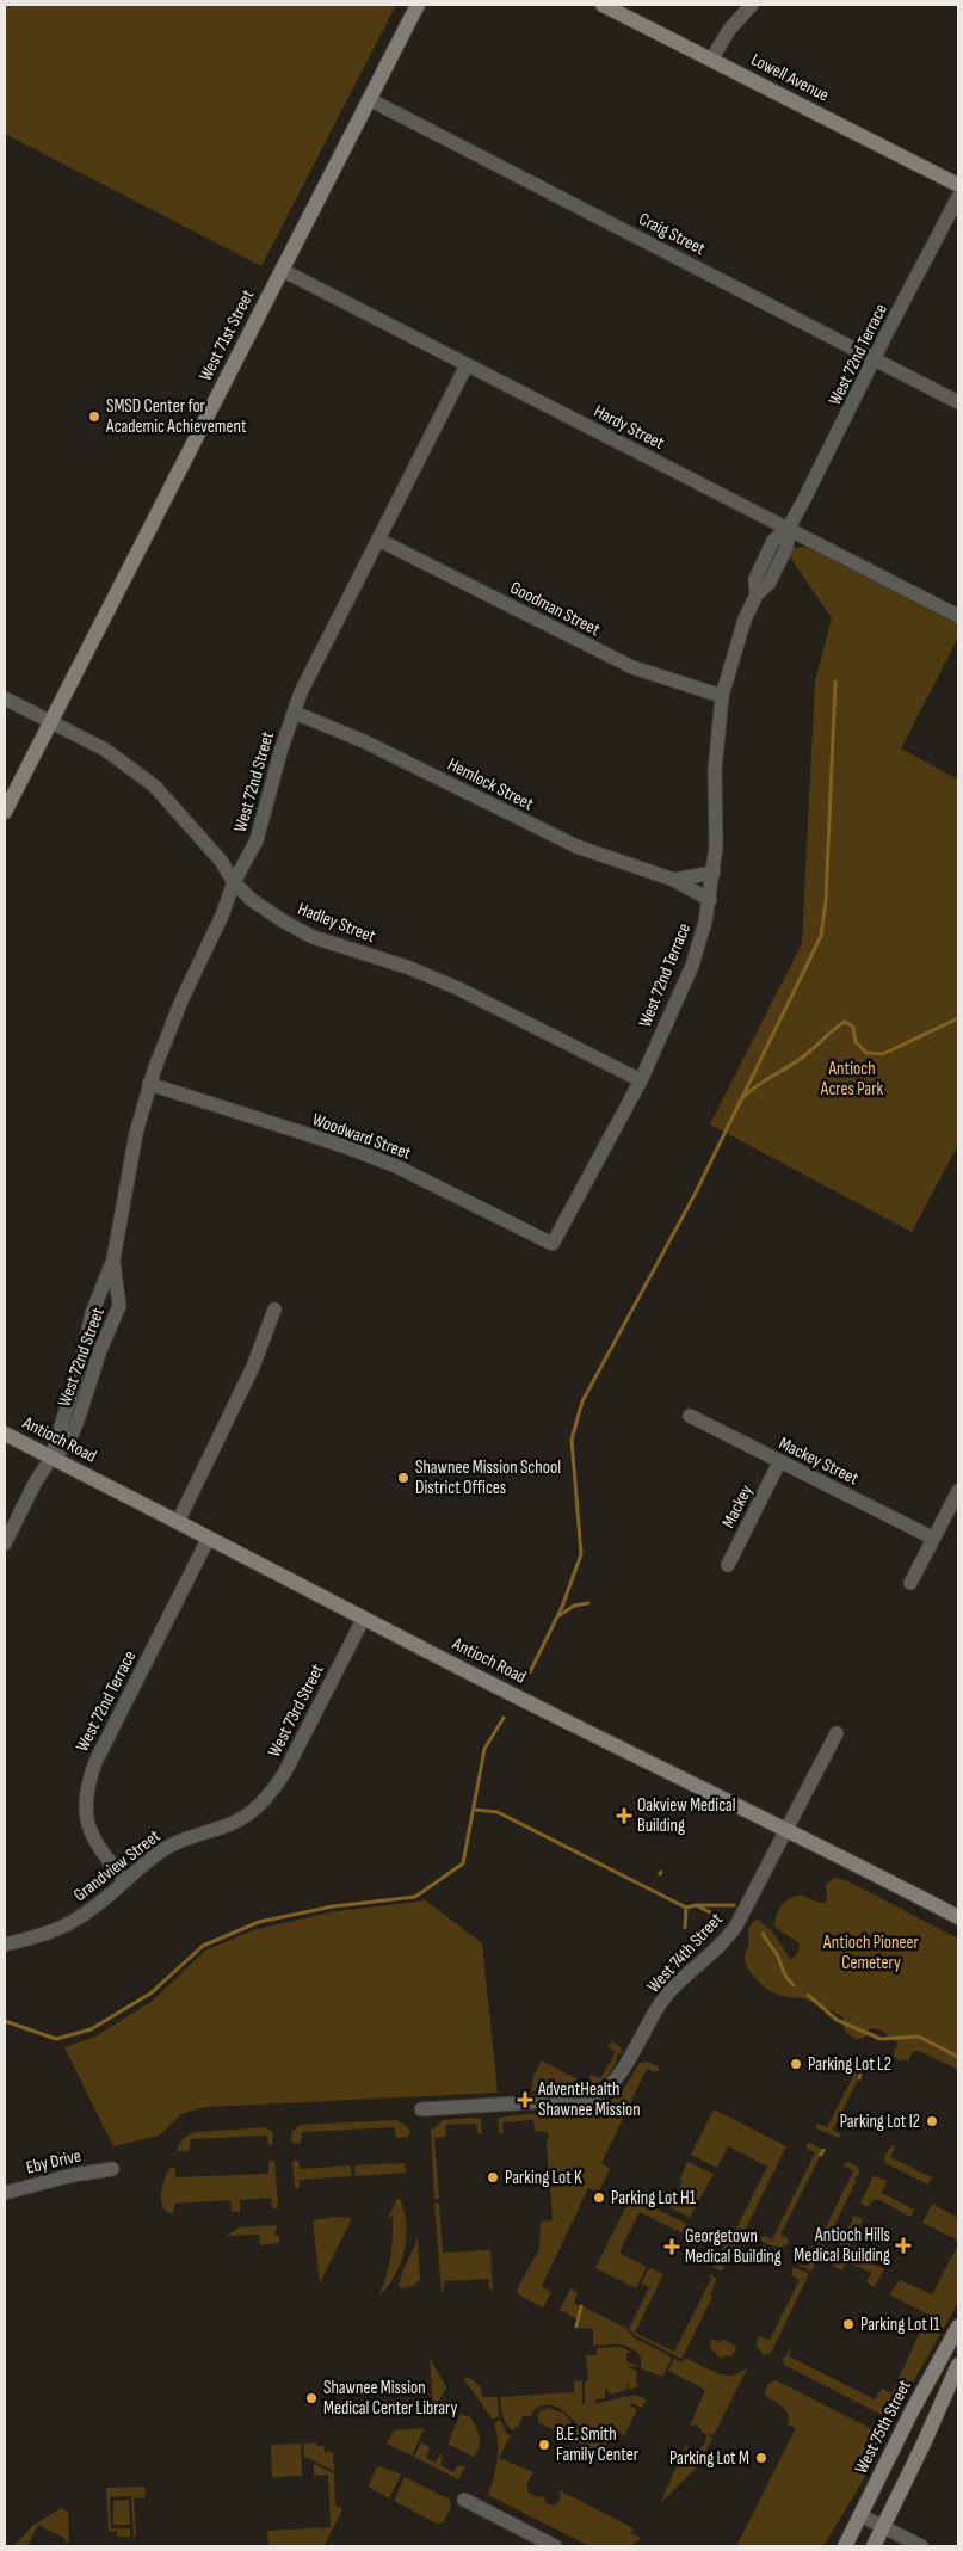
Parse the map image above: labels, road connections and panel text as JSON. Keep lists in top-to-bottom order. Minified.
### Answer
{"streets":{"main road":["Lowell Avenue","West 71st Street","Antioch Road","West 75th Street"],"street":["Craig Street","West 72nd Terrace","Hardy Street","Goodman Street","West 72nd Street","Hemlock Street","Hadley Street","Woodward Street","Mackey Street","Mackey","West 73rd Street","Grandview Street","West 74th Street","Eby Drive"]},"crossings":[["Craig Street","West 71st Street"],["Craig Street","West 72nd Terrace"],["West 71st Street","Hardy Street"],["West 71st Street","Hadley Street"],["West 72nd Terrace","Hardy Street"],["West 72nd Terrace","Goodman Street"],["West 72nd Terrace","Hemlock Street"],["West 72nd Terrace","Hadley Street"],["West 72nd Terrace","Woodward Street"],["West 72nd Terrace","Antioch Road"],["West 72nd Terrace","Grandview Street"],["Hardy Street","West 72nd Street"],["Goodman Street","West 72nd Street"],["West 72nd Street","Hemlock Street"],["West 72nd Street","Hadley Street"],["West 72nd Street","Woodward Street"],["West 72nd Street","Antioch Road"],["Antioch Road","West 73rd Street"],["Antioch Road","West 74th Street"],["Mackey Street","Mackey"],["West 73rd Street","Grandview Street"]],"parks":["Antioch Acres Park","Antioch Pioneer Cemetery"],"places":{"other":["SMSD Center for Academic Achievement","Shawnee Mission School District Offices","Parking Lot L2","Parking Lot I2","Parking Lot K","Parking Lot H1","Parking Lot I1","Shawnee Mission Medical Center Library","B.E. Smith Family Center","Parking Lot M"],"health":["Oakview Medical Building","AdventHealth Shawnee Mission","Antioch Hills Medical Building","Georgetown Medical Building"]}}
